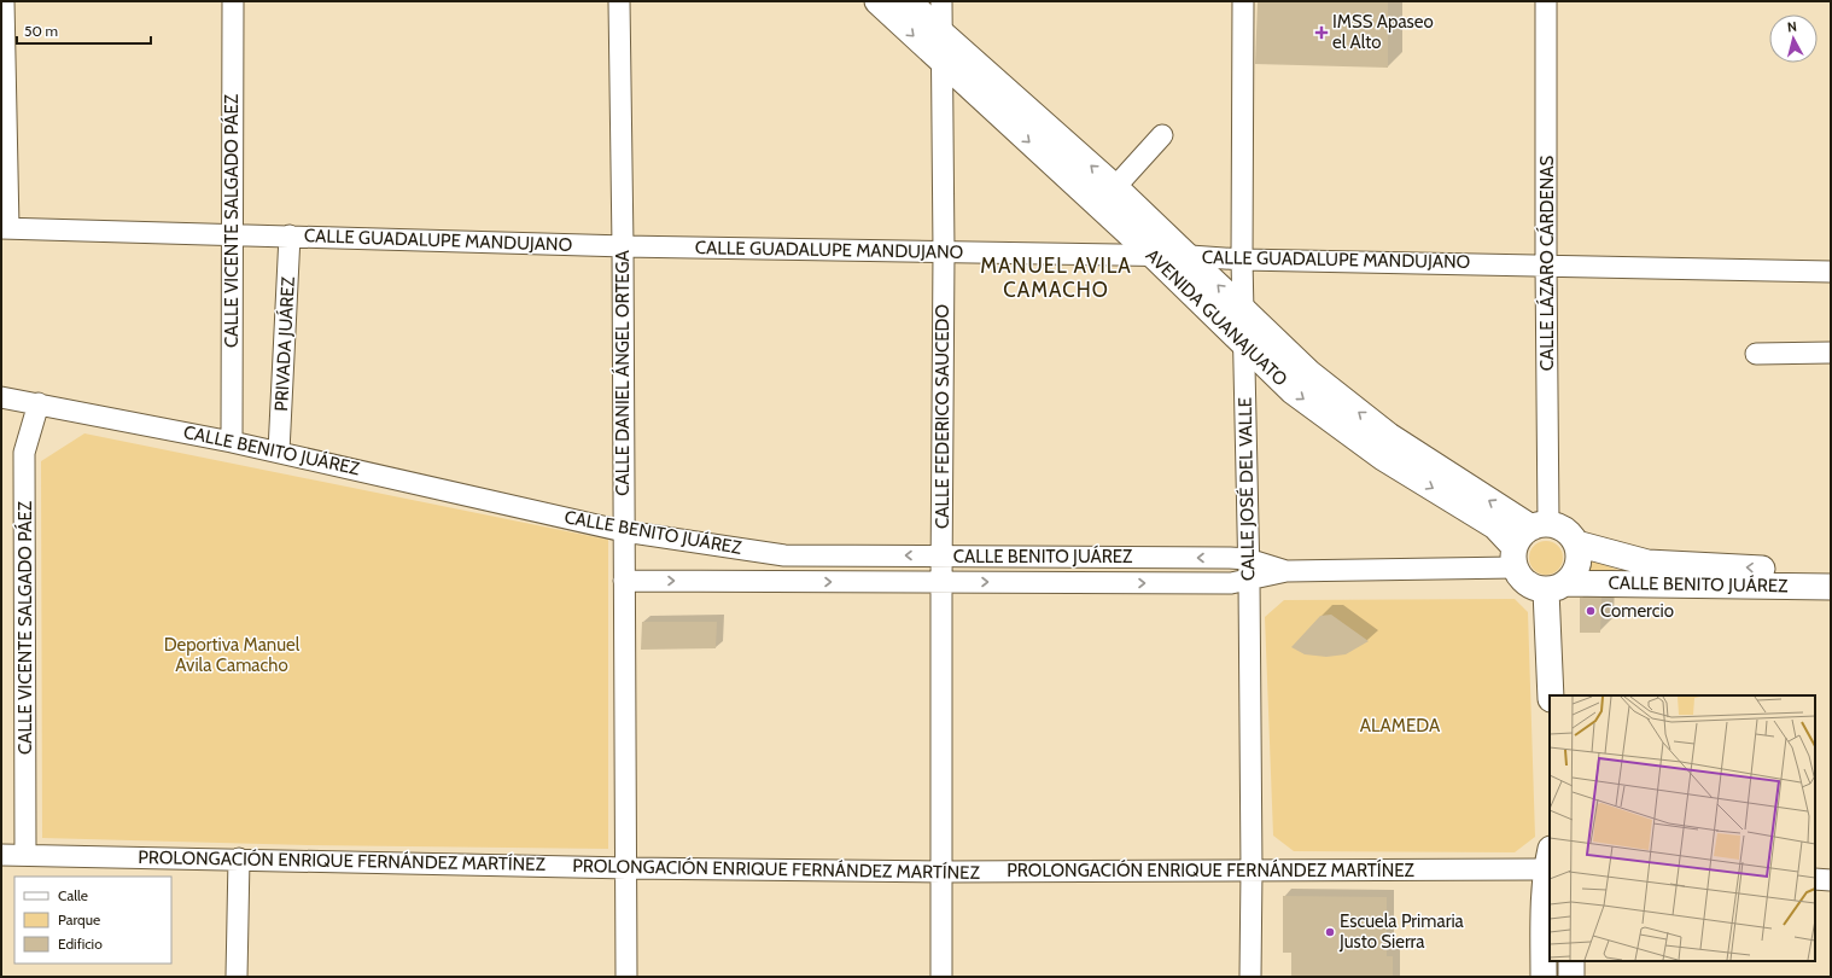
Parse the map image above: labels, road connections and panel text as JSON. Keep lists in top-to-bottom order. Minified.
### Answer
{"streets":{"street":["CALLE VICENTE SALGADO PÁEZ","CALLE GUADALUPE MANDUJANO","CALLE LÁZARO CÁRDENAS","AVENIDA GUANAJUATO","PRIVADA JUÁREZ","CALLE DANIEL ÁNGEL ORTEGA","CALLE FEDERICO SAUCEDO","CALLE BENITO JUÁREZ","CALLE JOSÉ DEL VALLE","PROLONGACIÓN ENRIQUE FERNÁNDEZ MARTÍNEZ"]},"crossings":[["CALLE VICENTE SALGADO PÁEZ","CALLE GUADALUPE MANDUJANO"],["CALLE VICENTE SALGADO PÁEZ","CALLE BENITO JUÁREZ"],["CALLE VICENTE SALGADO PÁEZ","PROLONGACIÓN ENRIQUE FERNÁNDEZ MARTÍNEZ"],["CALLE GUADALUPE MANDUJANO","CALLE LÁZARO CÁRDENAS"],["CALLE GUADALUPE MANDUJANO","AVENIDA GUANAJUATO"],["CALLE GUADALUPE MANDUJANO","PRIVADA JUÁREZ"],["CALLE GUADALUPE MANDUJANO","CALLE DANIEL ÁNGEL ORTEGA"],["CALLE GUADALUPE MANDUJANO","CALLE FEDERICO SAUCEDO"],["CALLE GUADALUPE MANDUJANO","CALLE JOSÉ DEL VALLE"],["CALLE LÁZARO CÁRDENAS","AVENIDA GUANAJUATO"],["CALLE LÁZARO CÁRDENAS","CALLE BENITO JUÁREZ"],["AVENIDA GUANAJUATO","CALLE FEDERICO SAUCEDO"],["AVENIDA GUANAJUATO","CALLE BENITO JUÁREZ"],["AVENIDA GUANAJUATO","CALLE JOSÉ DEL VALLE"],["PRIVADA JUÁREZ","CALLE BENITO JUÁREZ"],["CALLE DANIEL ÁNGEL ORTEGA","CALLE BENITO JUÁREZ"],["CALLE DANIEL ÁNGEL ORTEGA","PROLONGACIÓN ENRIQUE FERNÁNDEZ MARTÍNEZ"],["CALLE FEDERICO SAUCEDO","CALLE BENITO JUÁREZ"],["CALLE FEDERICO SAUCEDO","PROLONGACIÓN ENRIQUE FERNÁNDEZ MARTÍNEZ"],["CALLE BENITO JUÁREZ","CALLE JOSÉ DEL VALLE"],["CALLE JOSÉ DEL VALLE","PROLONGACIÓN ENRIQUE FERNÁNDEZ MARTÍNEZ"]],"districts":["MANUEL AVILA CAMACHO"],"parks":["Deportiva Manuel Avila Camacho","ALAMEDA"],"places":{"health":["IMSS Apaseo el Alto"],"other":["Comercio","Escuela Primaria Justo Sierra"]},"legend":["Calle","Parque","Edificio"],"scale_bar":"50 m","north":"top"}
